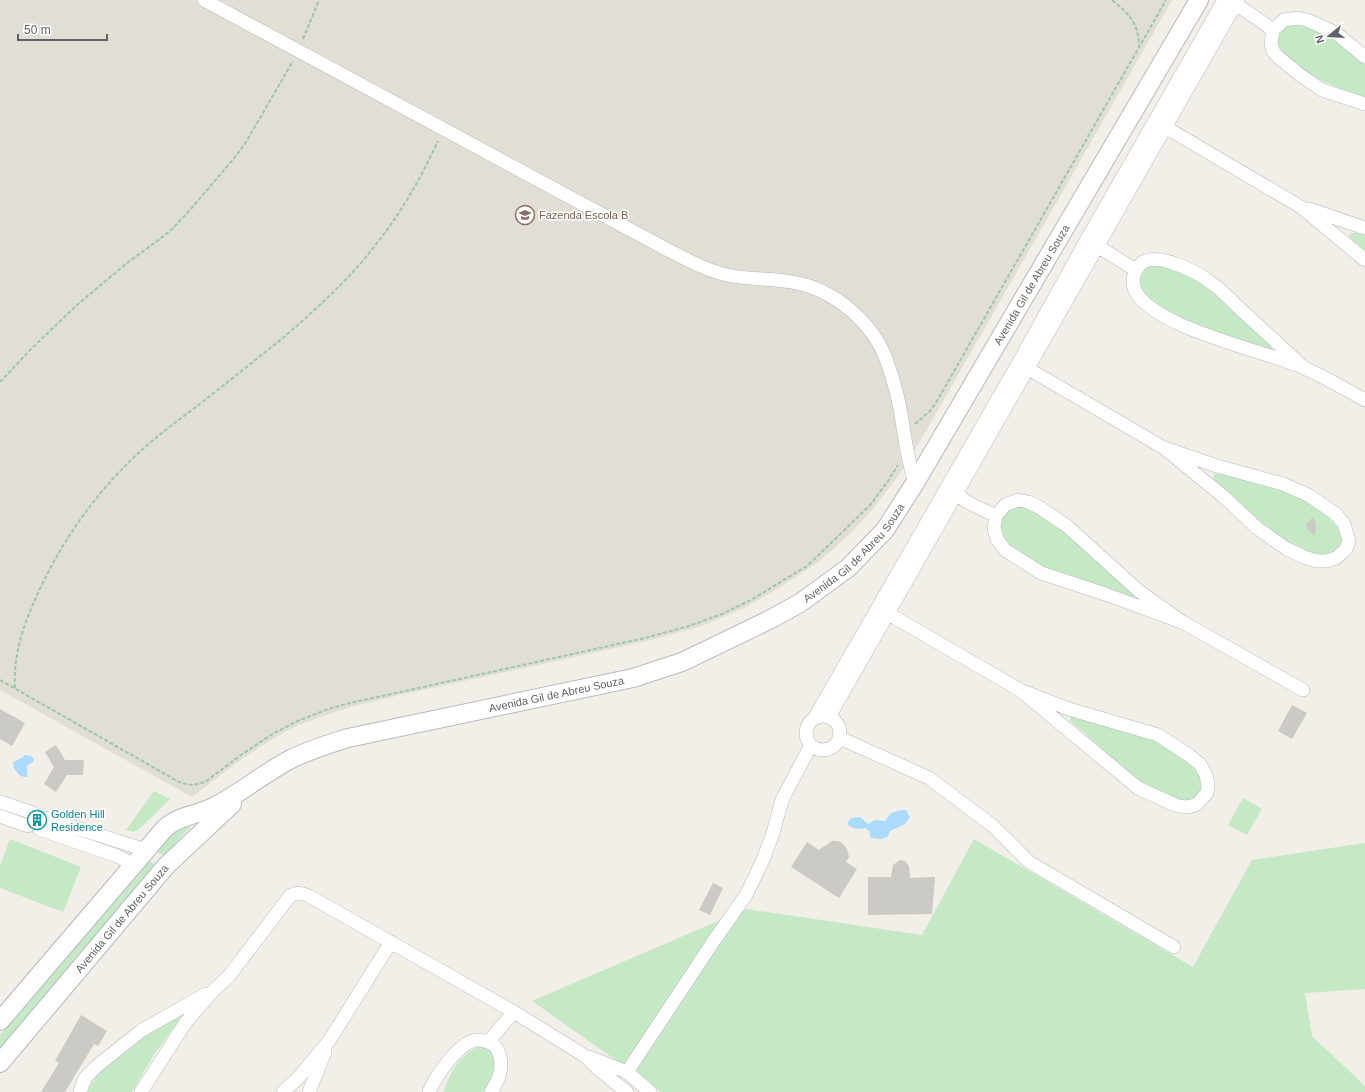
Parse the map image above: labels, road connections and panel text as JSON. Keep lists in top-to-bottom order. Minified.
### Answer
{"streets":{"street":["Avenida Gil de Abreu Souza"]},"places":{"school or university":["Fazenda Escola B"],"building":["Golden Hill Residence"]},"scale_bar":"50 m","north":"left"}
